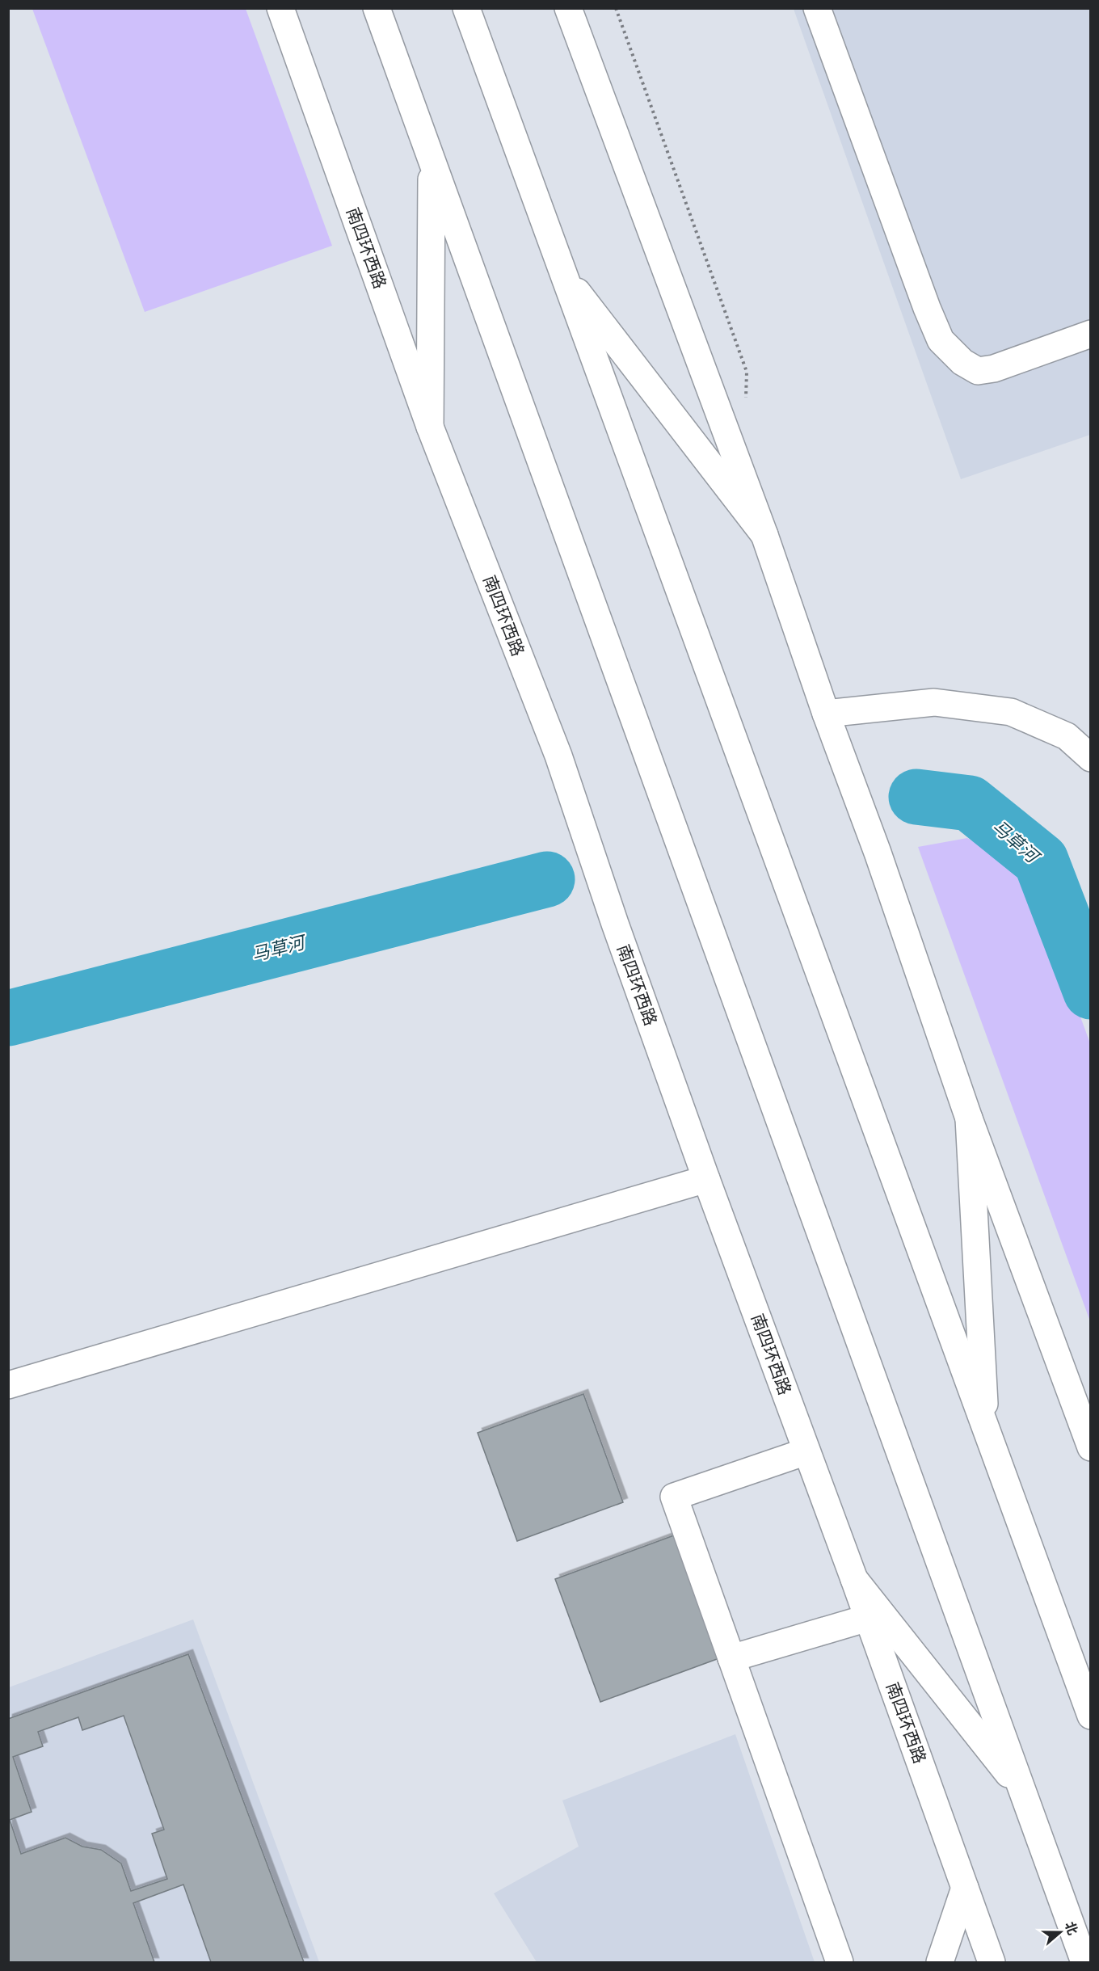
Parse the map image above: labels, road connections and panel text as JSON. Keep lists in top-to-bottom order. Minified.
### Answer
{"streets":{"main road":["南四环西路"]},"water":["马草河"],"north":"right"}
